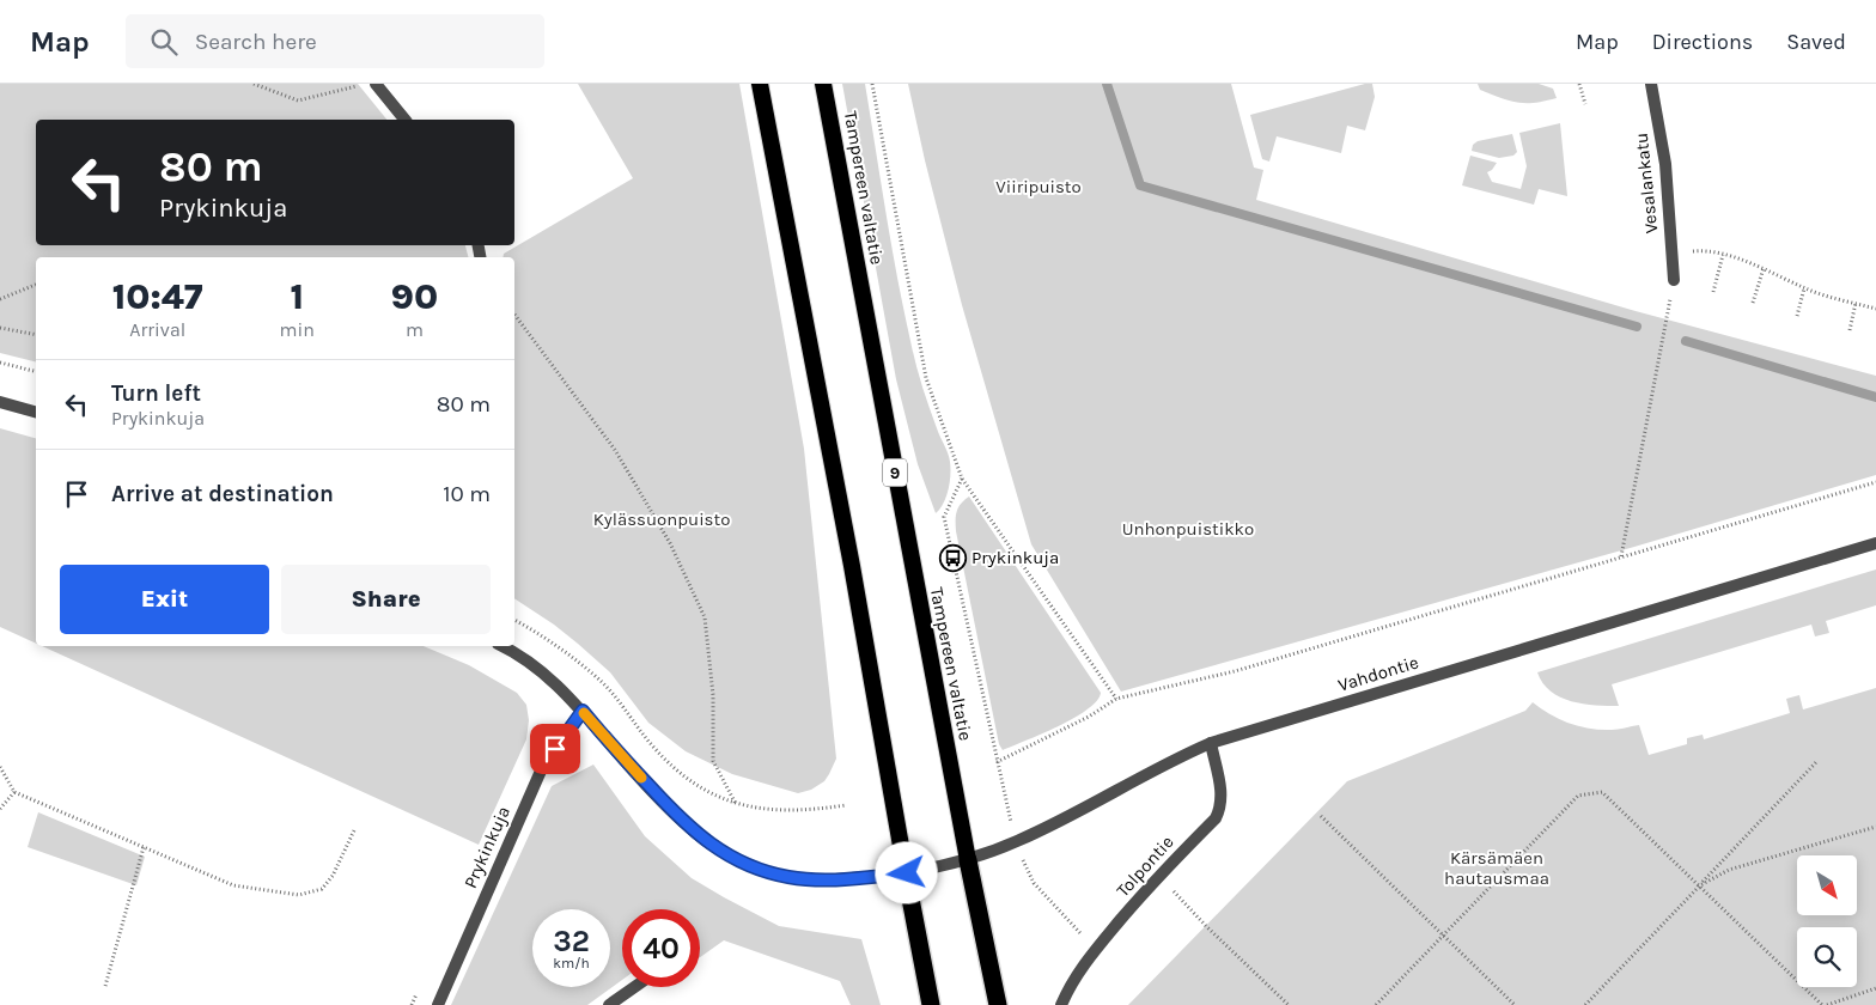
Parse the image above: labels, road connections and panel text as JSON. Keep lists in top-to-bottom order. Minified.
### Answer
{"streets":{"highway":["Tampereen valtatie","9"],"street":["Vesalankatu","Vahdontie","Prykinkuja","Tolpontie"]},"crossings":[["Tampereen valtatie","Vahdontie"],["Vahdontie","Prykinkuja"],["Vahdontie","Tolpontie"]],"parks":["Viiripuisto","Kylässuonpuisto","Unhonpuistikko","Kärsämäen hautausmaa"],"places":{"bus stop":["Prykinkuja"]},"north":"bottom right","page":{"header":"Map","search":"Search here","nav":["Map","Directions","Saved"],"turn":["80 m","Prykinkuja"],"eta":["10:47","Arrival","1","min","90","m"],"list":[{"name":"Turn left","note":"Prykinkuja","value":"80 m"},{"name":"Arrive at destination","value":"10 m"}],"buttons":["Exit","Share"],"speed":"32 km/h","limit":"40"}}
